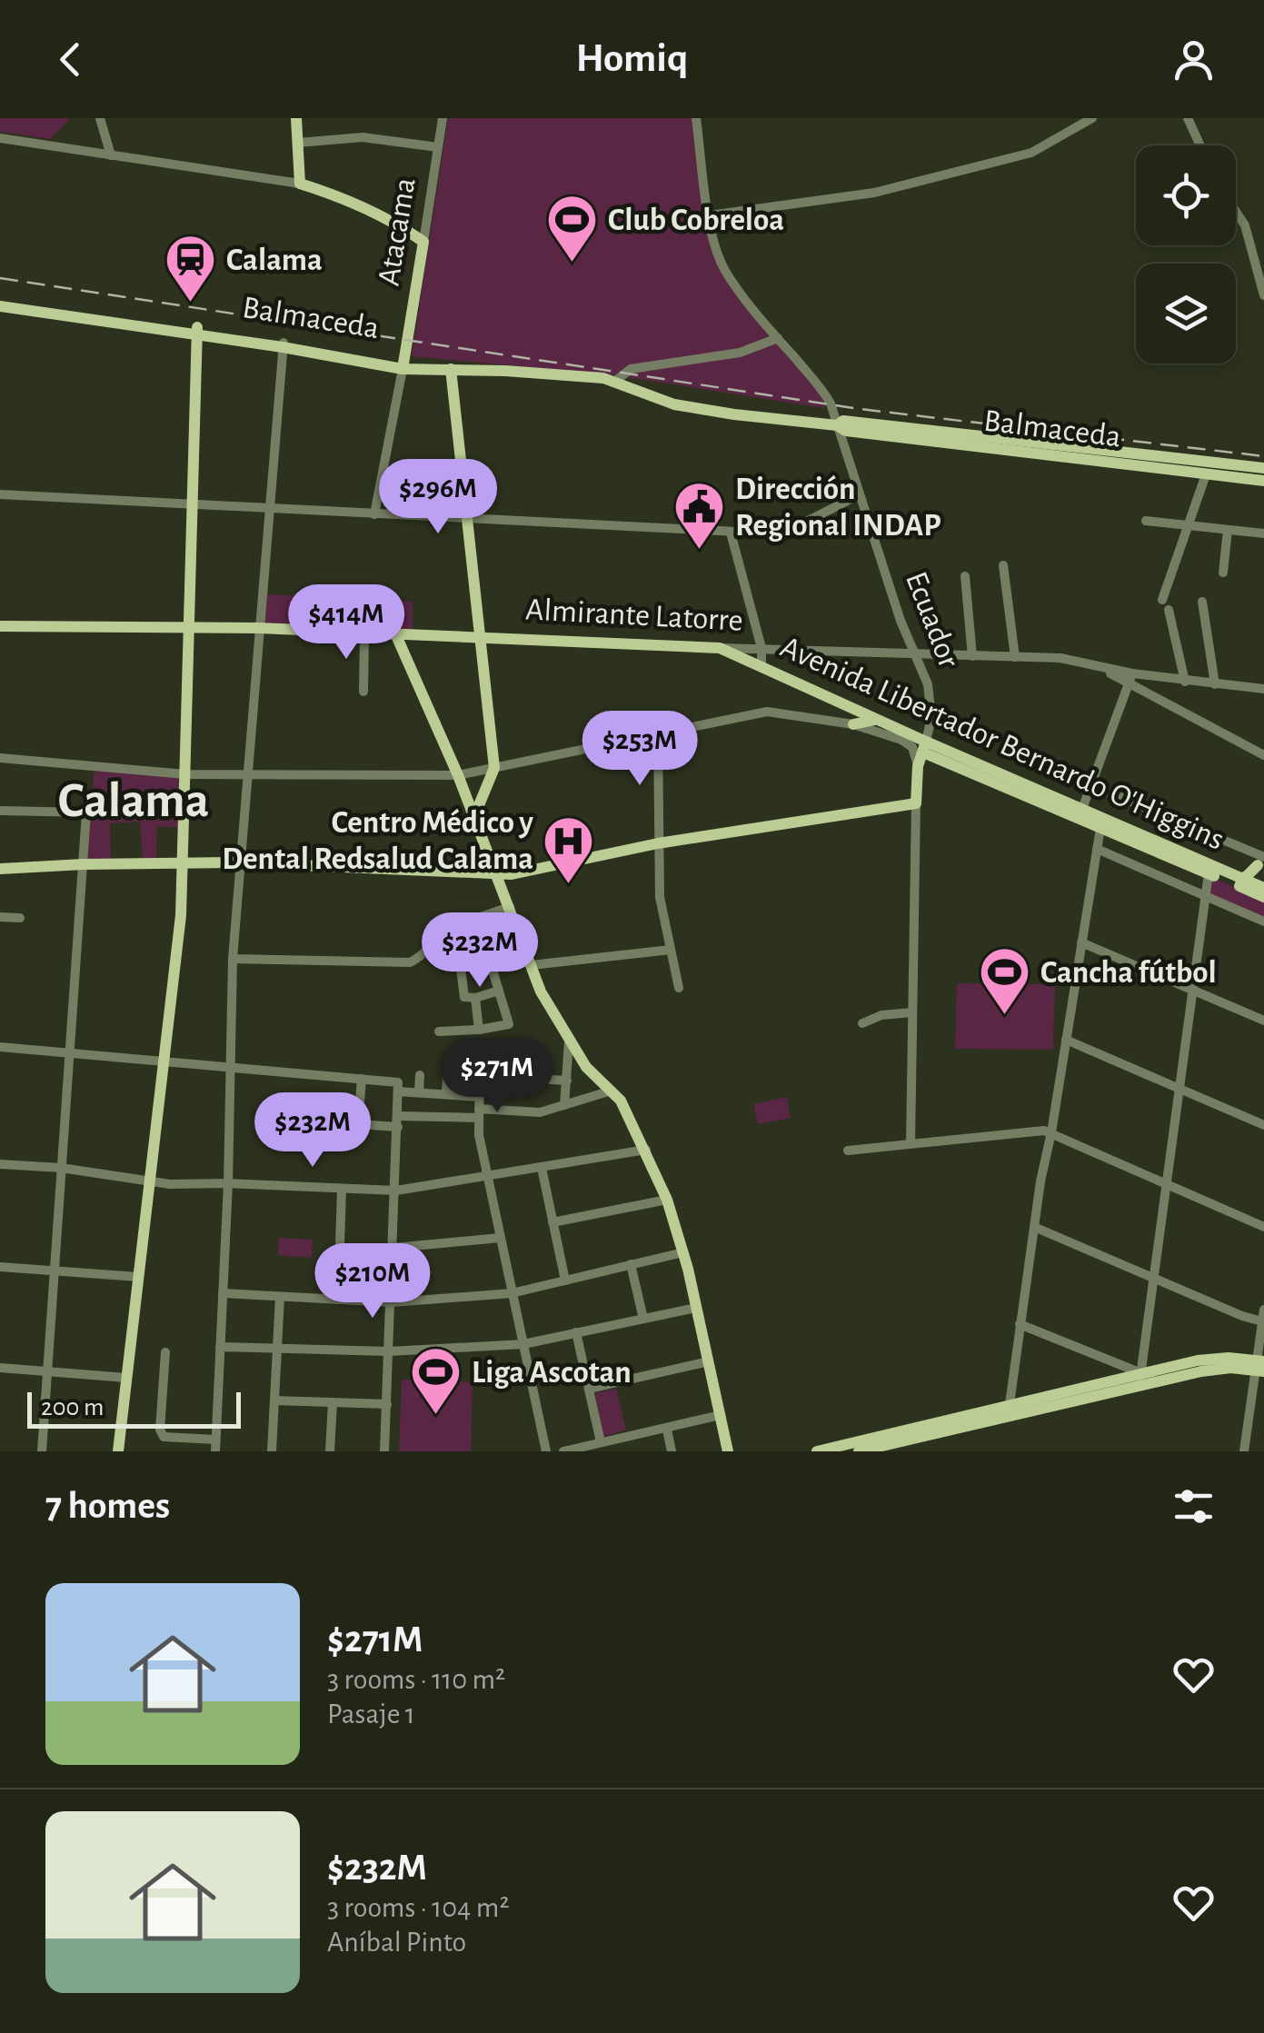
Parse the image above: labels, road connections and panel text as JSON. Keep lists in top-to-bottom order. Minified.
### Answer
{"streets":{"main road":["Atacama","Balmaceda","Almirante Latorre","Ecuador","Avenida Libertador Bernardo O'Higgins"]},"crossings":[["Atacama","Balmaceda"],["Balmaceda","Ecuador"],["Almirante Latorre","Ecuador"],["Almirante Latorre","Avenida Libertador Bernardo O'Higgins"],["Ecuador","Avenida Libertador Bernardo O'Higgins"]],"districts":["Calama"],"places":{"sports":["Club Cobreloa","Cancha fútbol","Liga Ascotan"],"station":["Calama"],"public building":["Dirección Regional INDAP"],"hospital":["Centro Médico y Dental Redsalud Calama"]},"scale_bar":"200 m","page":{"header":"Homiq","price":["$296M","$414M","$253M","$232M","$271M","$232M","$210M"],"scale":"200 m","heading":"7 homes","list":[{"name":"$271M","note":"3 rooms · 110 m² · Pasaje 1"},{"name":"$232M","note":"3 rooms · 104 m² · Aníbal Pinto"}]}}
